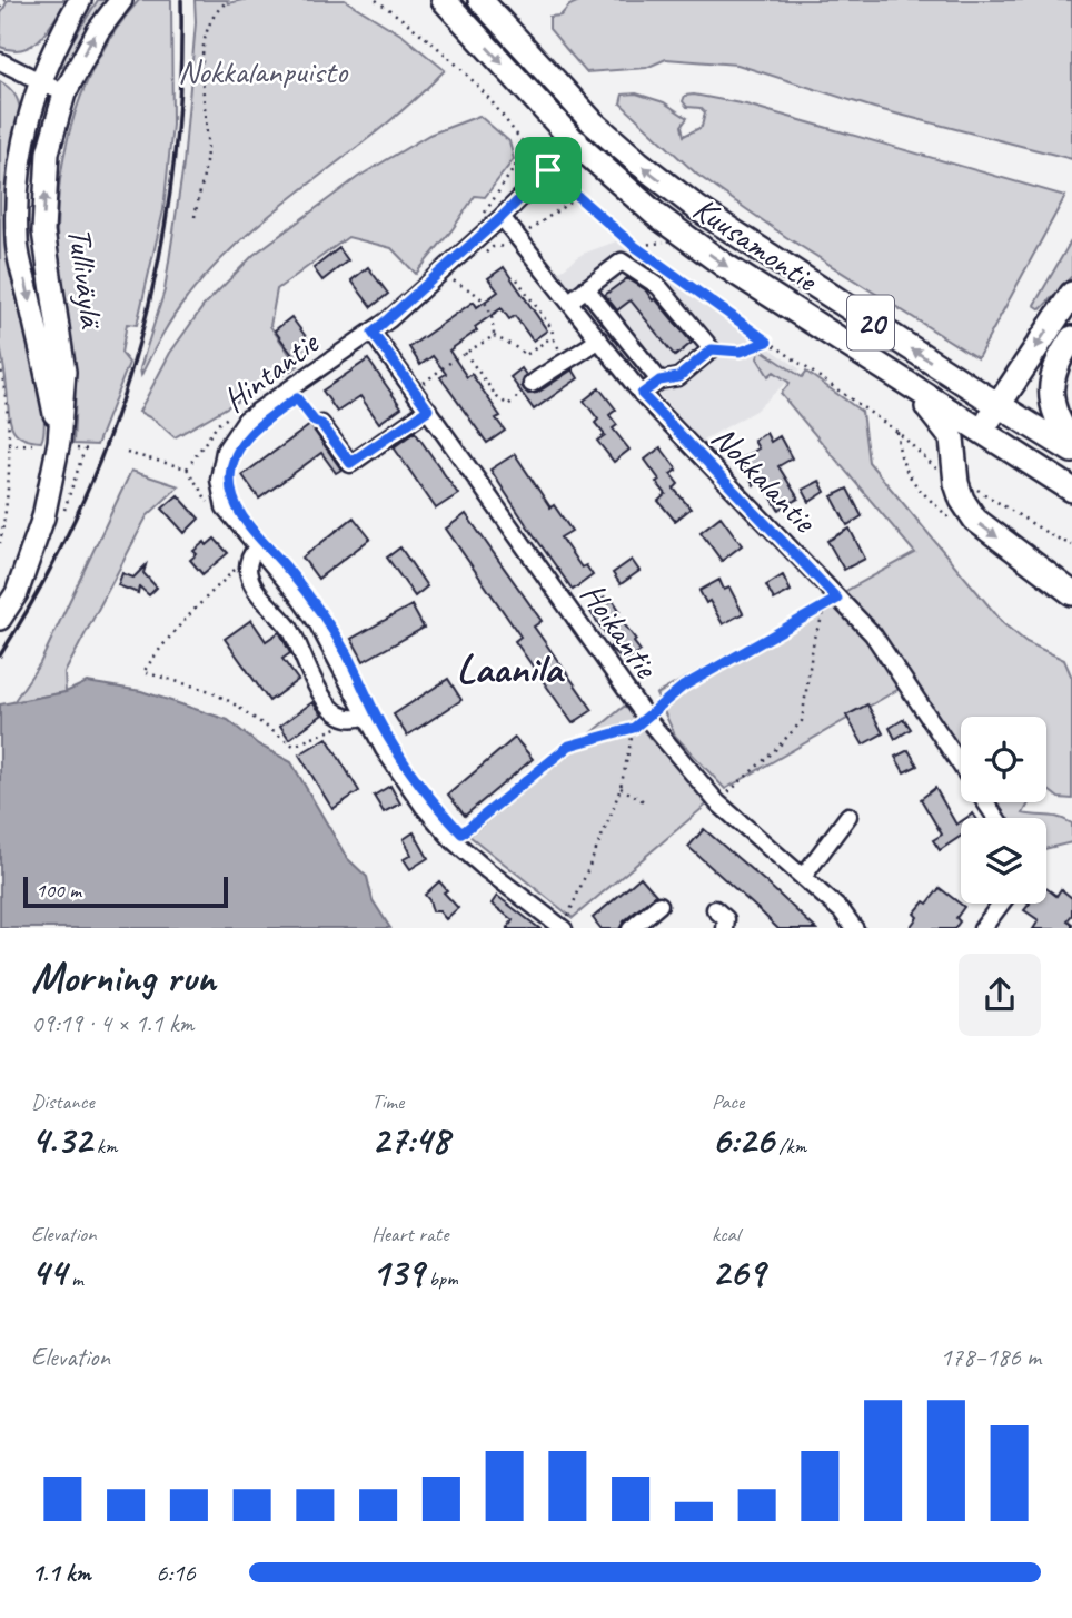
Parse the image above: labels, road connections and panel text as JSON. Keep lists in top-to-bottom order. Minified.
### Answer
{"streets":{"highway":["Kuusamontie","20"],"main road":["Tulliväylä"],"street":["Hintantie","Nokkalantie","Hoikantie"]},"crossings":[["Kuusamontie","Hintantie"],["Hintantie","Nokkalantie"],["Hintantie","Hoikantie"]],"districts":["Laanila"],"parks":["Nokkalanpuisto"],"scale_bar":"100 m","page":{"scale":"100 m","heading":["Morning run","09:19 · 4 × 1.1 km"],"stats":[["Distance","4.32 km"],["Time","27:48"],["Pace","6:26 /km"],["Elevation","44 m"],["Heart rate","139 bpm"],["kcal","269"]],"chart":["Elevation","178–186 m"],"list":[{"name":"1.1 km","note":"6:16"}]}}
